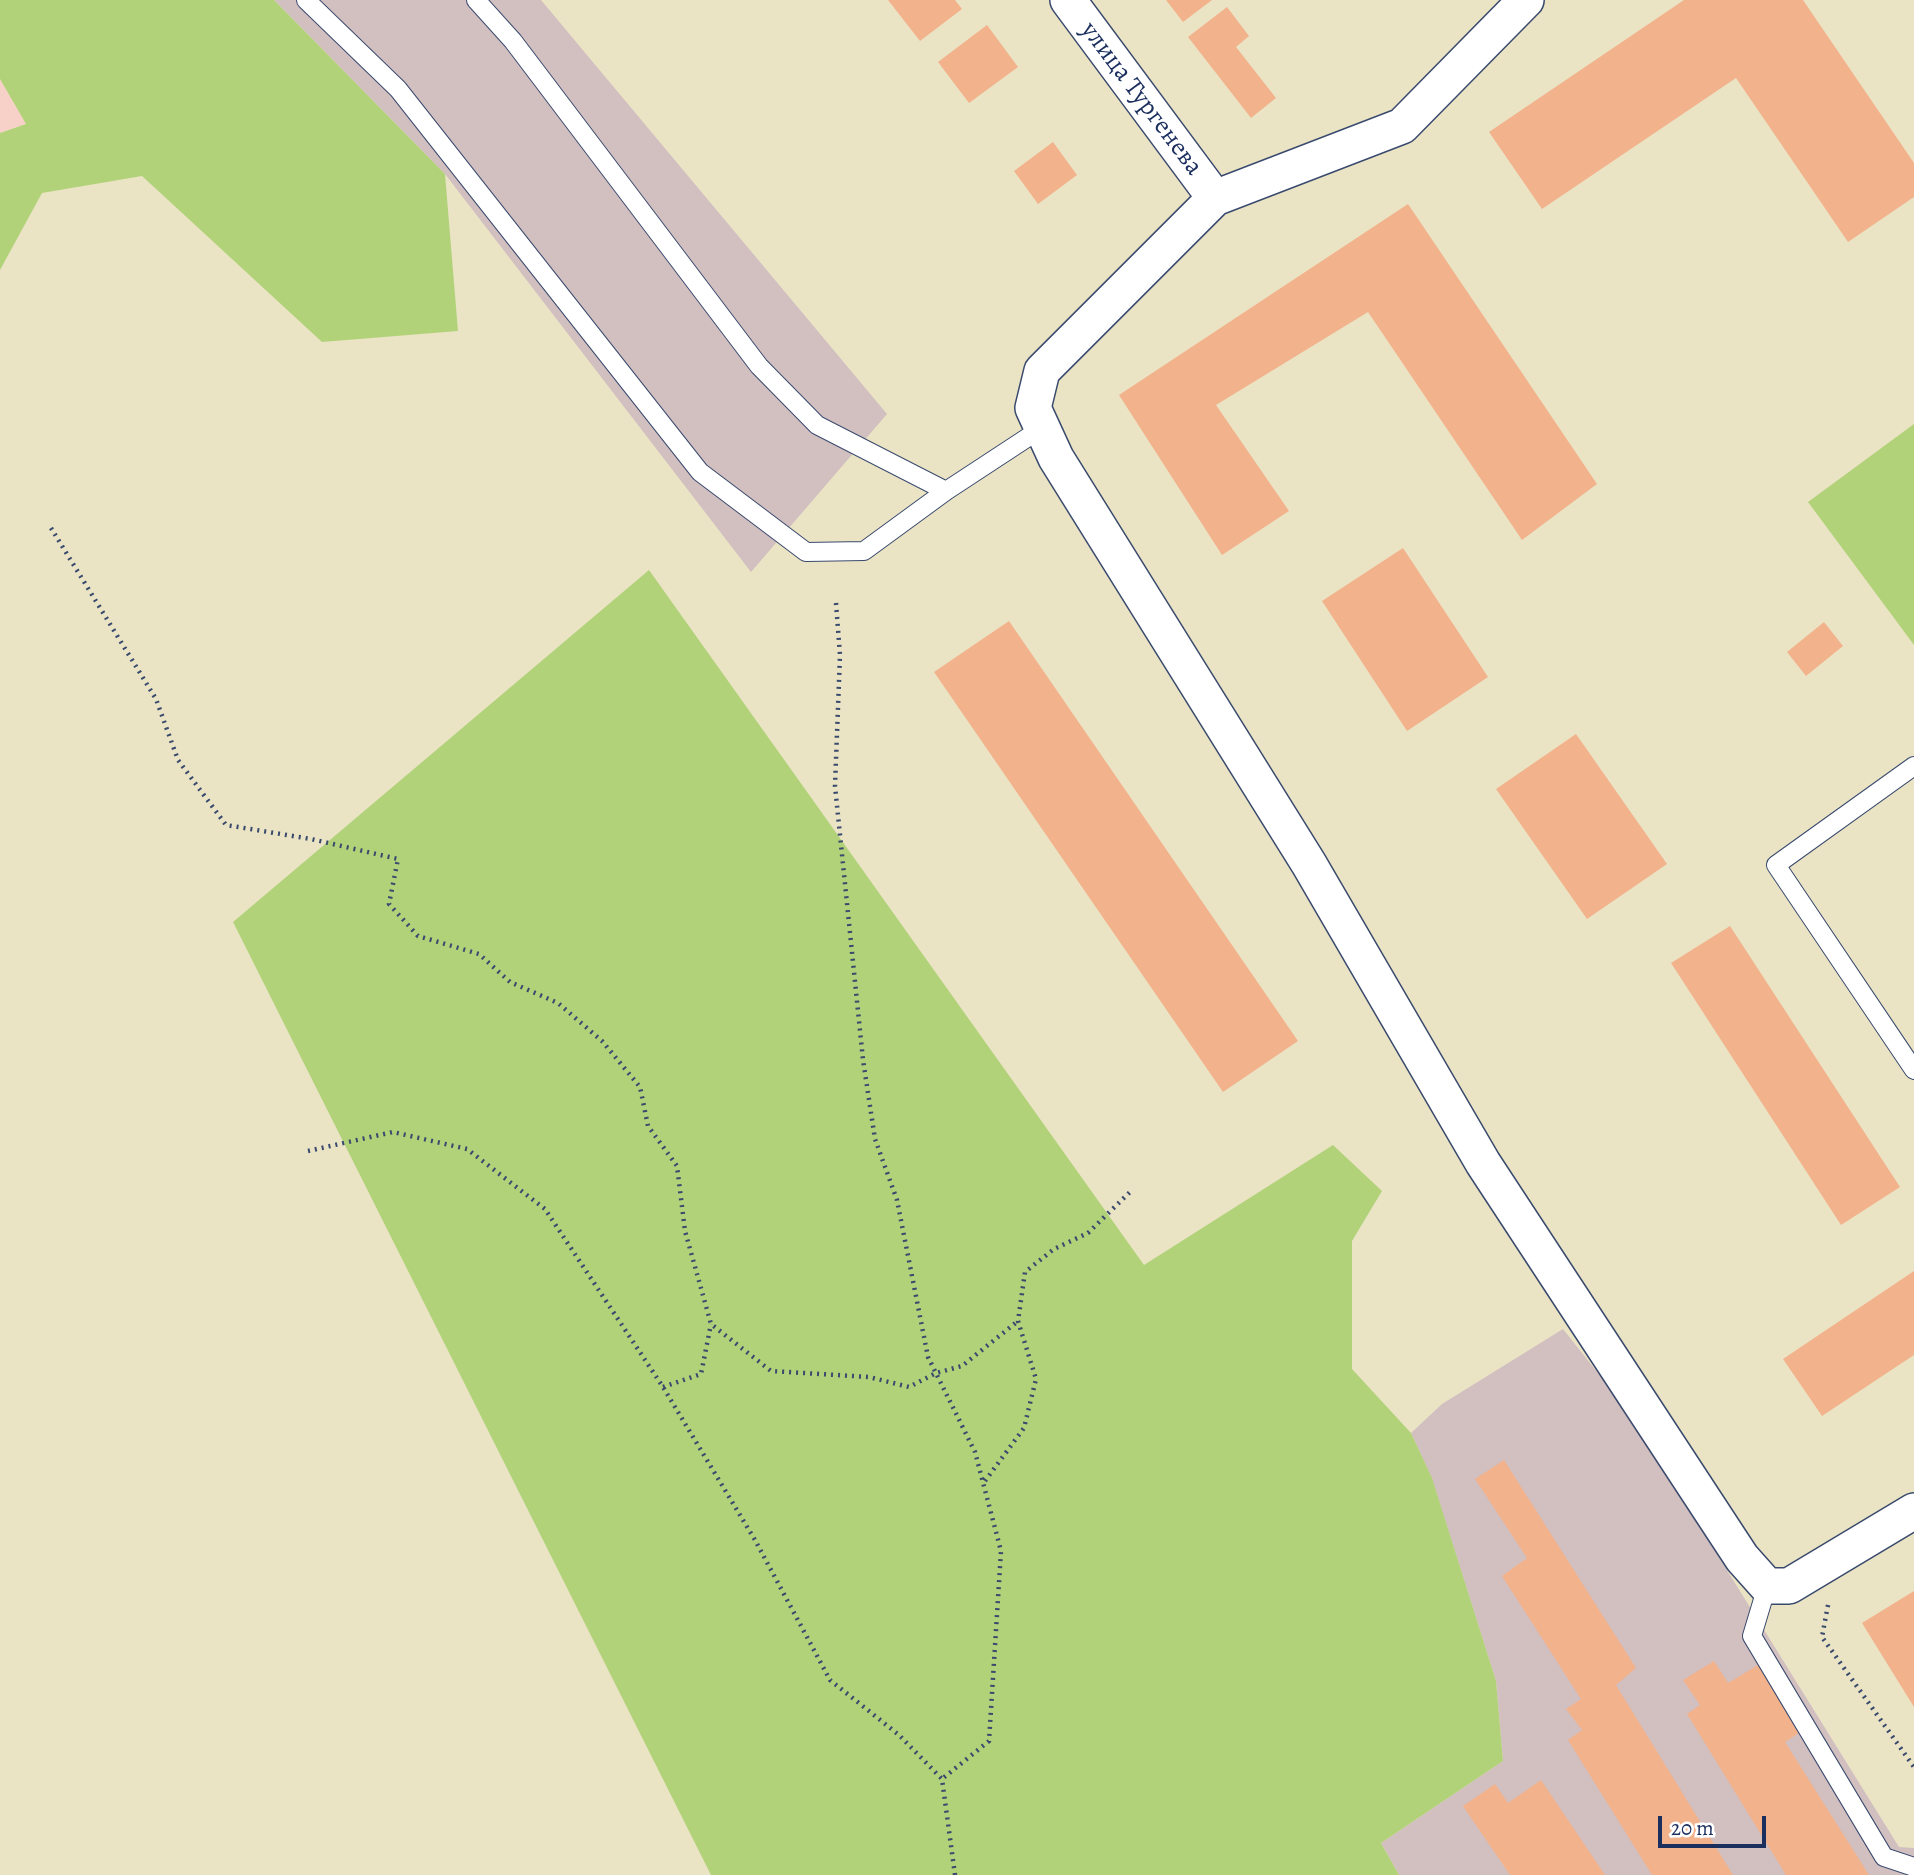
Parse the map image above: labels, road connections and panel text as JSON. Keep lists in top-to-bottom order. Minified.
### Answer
{"streets":{"street":["улица Тургенева"]},"scale_bar":"20 m"}
